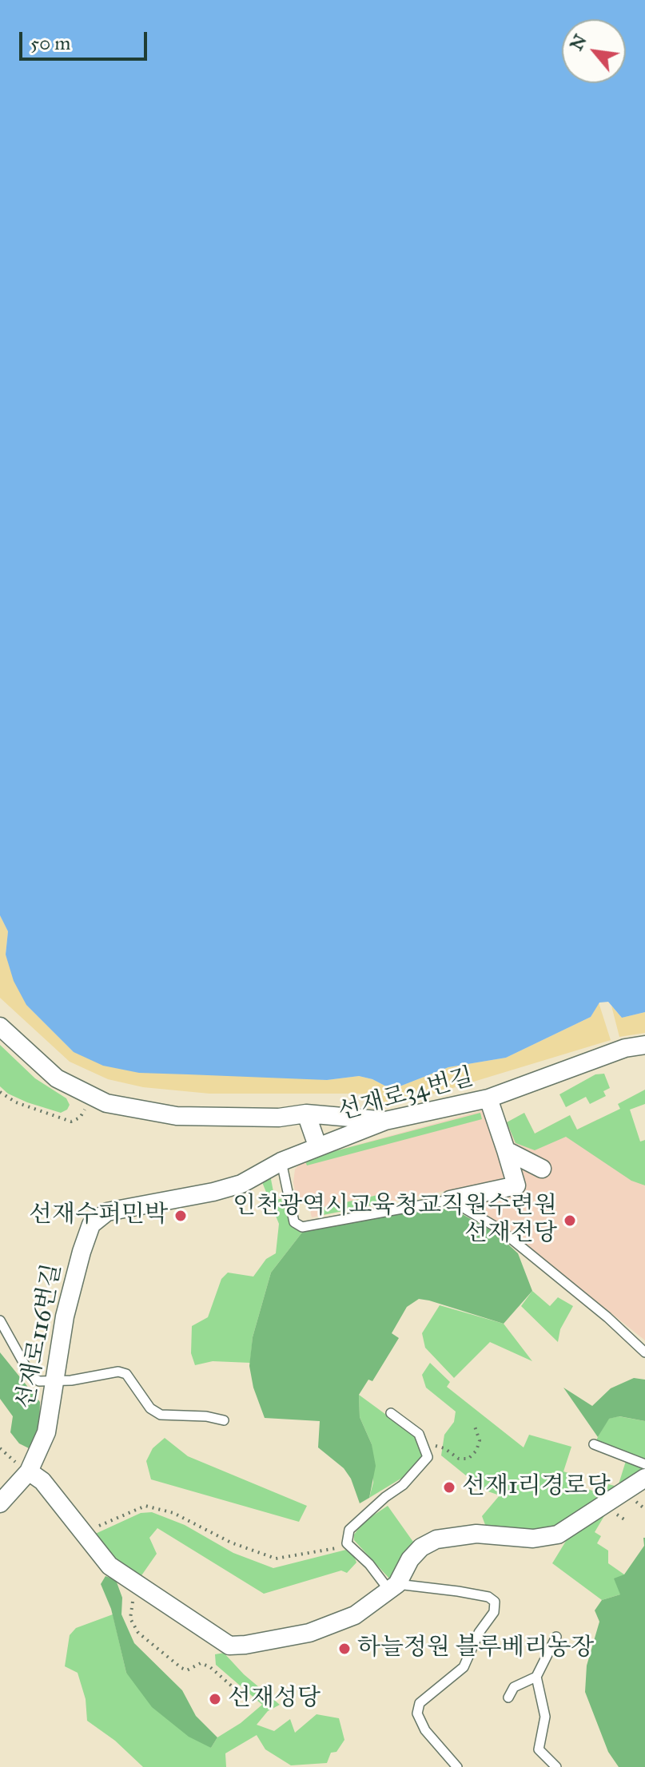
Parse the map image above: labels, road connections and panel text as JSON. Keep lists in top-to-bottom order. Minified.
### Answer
{"streets":{"street":["선재로34번길","선재로116번길"]},"crossings":[["선재로34번길","선재로116번길"]],"places":["선재수퍼민박","인천광역시교육청교직원수련원 선재전당","선재1리경로당","하늘정원 블루베리농장","선재성당"],"scale_bar":"50 m","north":"top left"}
